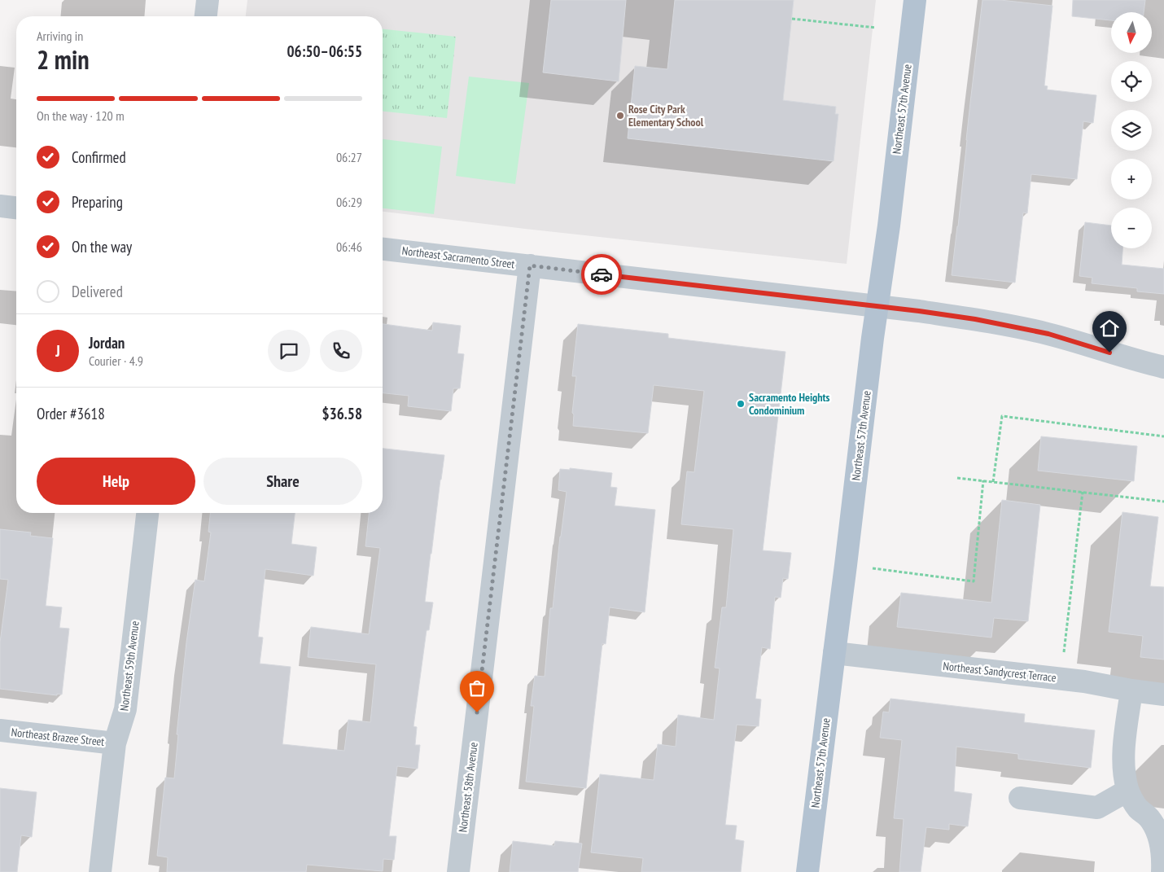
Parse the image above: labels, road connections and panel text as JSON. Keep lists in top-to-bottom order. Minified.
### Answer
{"streets":{"main road":["Northeast 57th Avenue"],"street":["Northeast Sacramento Street","Northeast 59th Avenue","Northeast Sandycrest Terrace","Northeast Brazee Street","Northeast 58th Avenue"]},"crossings":[["Northeast 57th Avenue","Northeast Sacramento Street"],["Northeast 57th Avenue","Northeast Sandycrest Terrace"],["Northeast Sacramento Street","Northeast 58th Avenue"],["Northeast 59th Avenue","Northeast Brazee Street"]],"places":["Rose City Park Elementary School","Sacramento Heights Condominium"],"north":"bottom","page":{"map_buttons":["+","−"],"heading":["2 min","Arriving in","06:50–06:55"],"panel":["Jordan","Courier · 4.9","Order #3618","$36.58"],"bar":"On the way · 120 m","list":[["Confirmed","06:27"],["Preparing","06:29"],["On the way","06:46"],"Delivered"],"round":"J","buttons":["Help","Share"]}}
